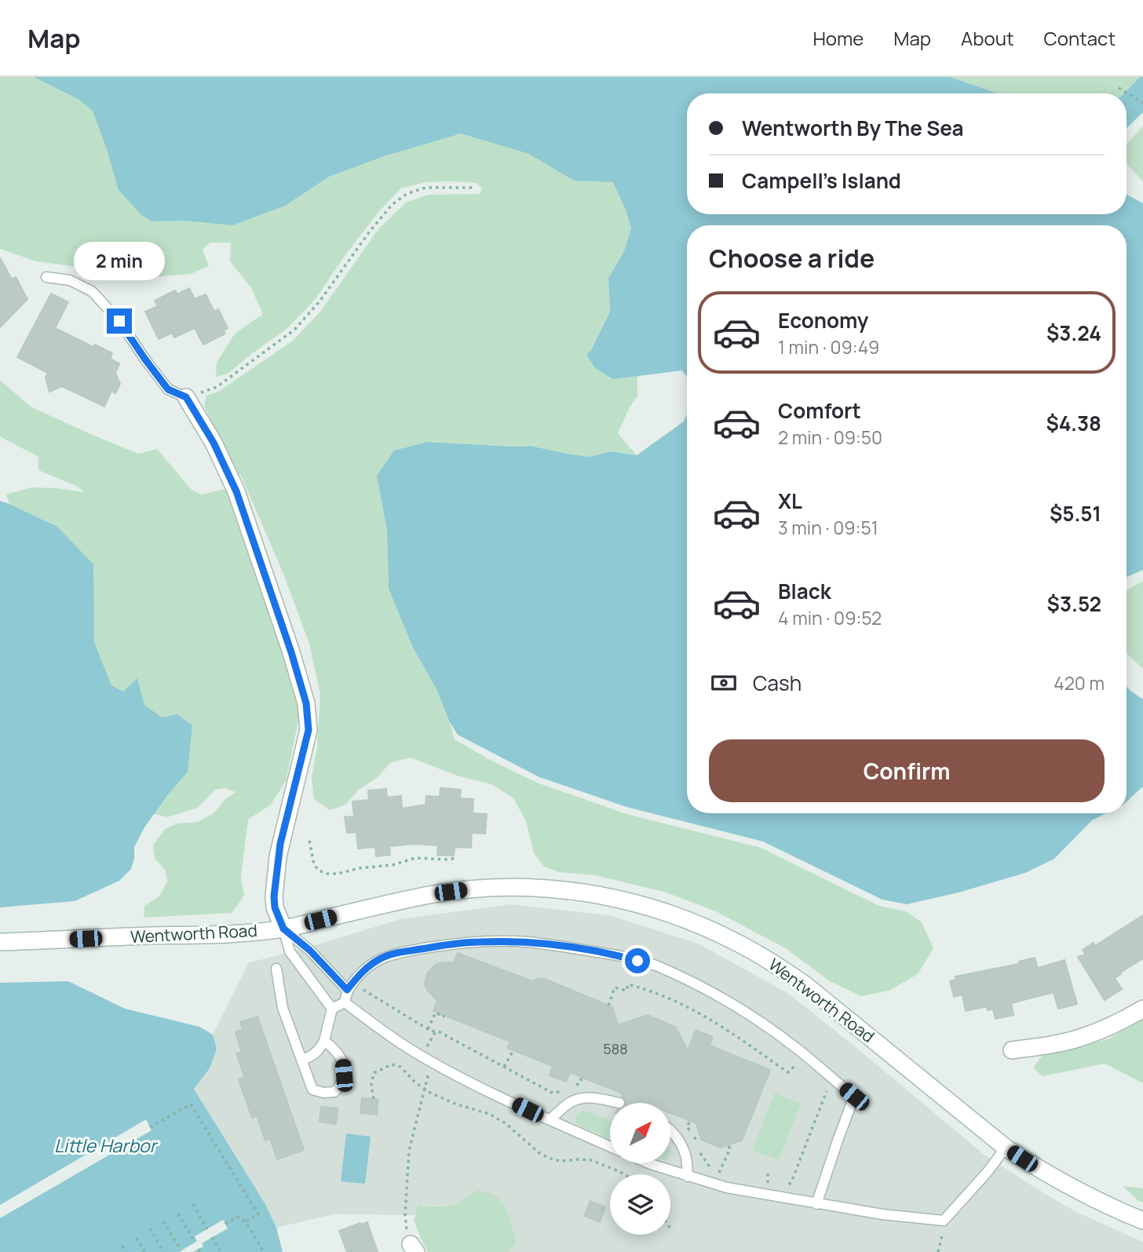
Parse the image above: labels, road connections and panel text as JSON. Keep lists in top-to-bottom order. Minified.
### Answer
{"streets":{"main road":["Wentworth Road"]},"water":["Little Harbor"],"house_numbers":["588"],"north":"top right","page":{"header":"Map","nav":["Home","Map","About","Contact"],"banner":["Wentworth By The Sea","Campell's Island"],"heading":"Choose a ride","bubble":"2 min","list":[{"name":"Economy","note":"1 min · 09:49","value":"$3.24"},{"name":"Comfort","note":"2 min · 09:50","value":"$4.38"},{"name":"XL","note":"3 min · 09:51","value":"$5.51"},{"name":"Black","note":"4 min · 09:52","value":"$3.52"}],"pay":["Cash","420 m"],"buttons":"Confirm"}}
